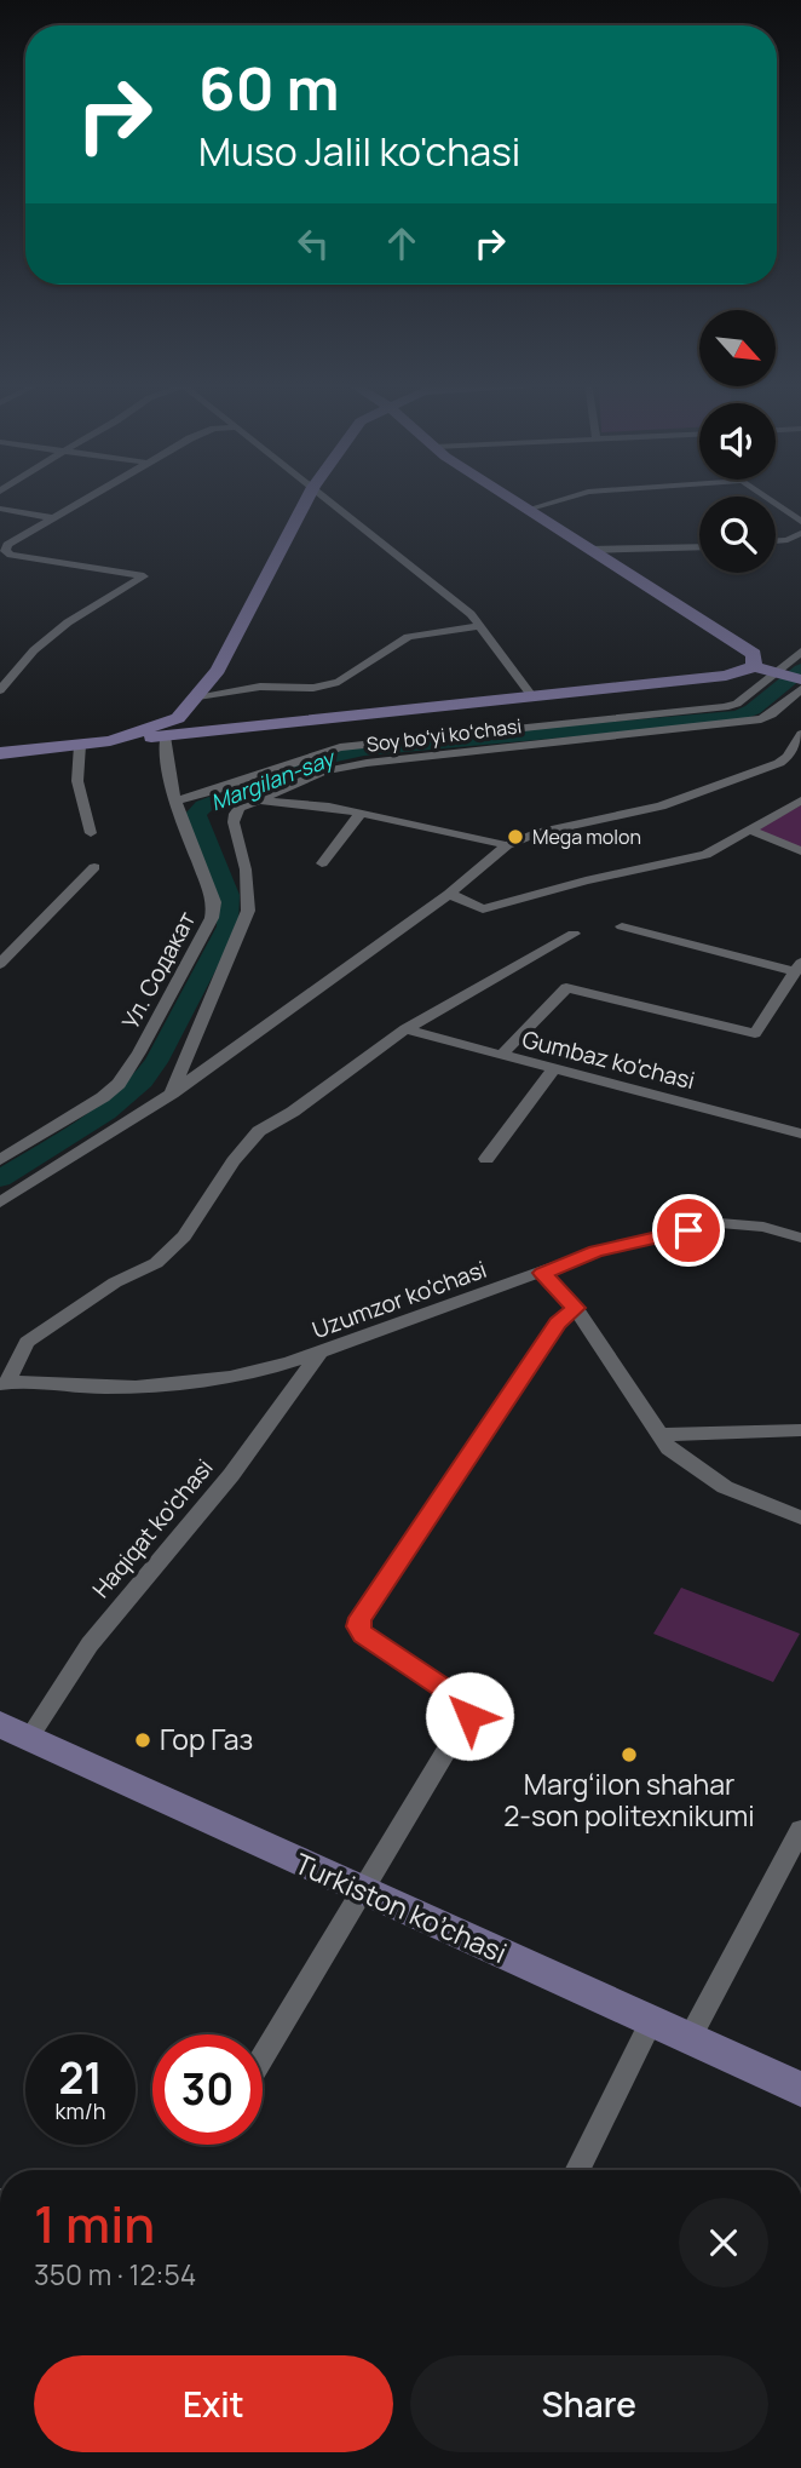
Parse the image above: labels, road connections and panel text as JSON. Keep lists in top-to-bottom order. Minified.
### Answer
{"streets":{"street":["Soy boʻyi koʻchasi","Ул. Содакат","Gumbaz ko'chasi","Uzumzor ko'chasi","Haqiqat ko'chasi","Turkiston ko’chasi"]},"crossings":[["Gumbaz ko'chasi","Uzumzor ko'chasi"],["Uzumzor ko'chasi","Haqiqat ko'chasi"],["Haqiqat ko'chasi","Turkiston ko’chasi"]],"water":["Margilan-say"],"places":["Mega molon","Гор Газ","Margʻilon shahar 2-son politexnikumi"],"north":"bottom right","page":{"turn":["60 m","Muso Jalil ko'chasi"],"speed":"21 km/h","limit":"30","heading":["1 min","350 m · 12:54"],"buttons":["Exit","Share"]}}
